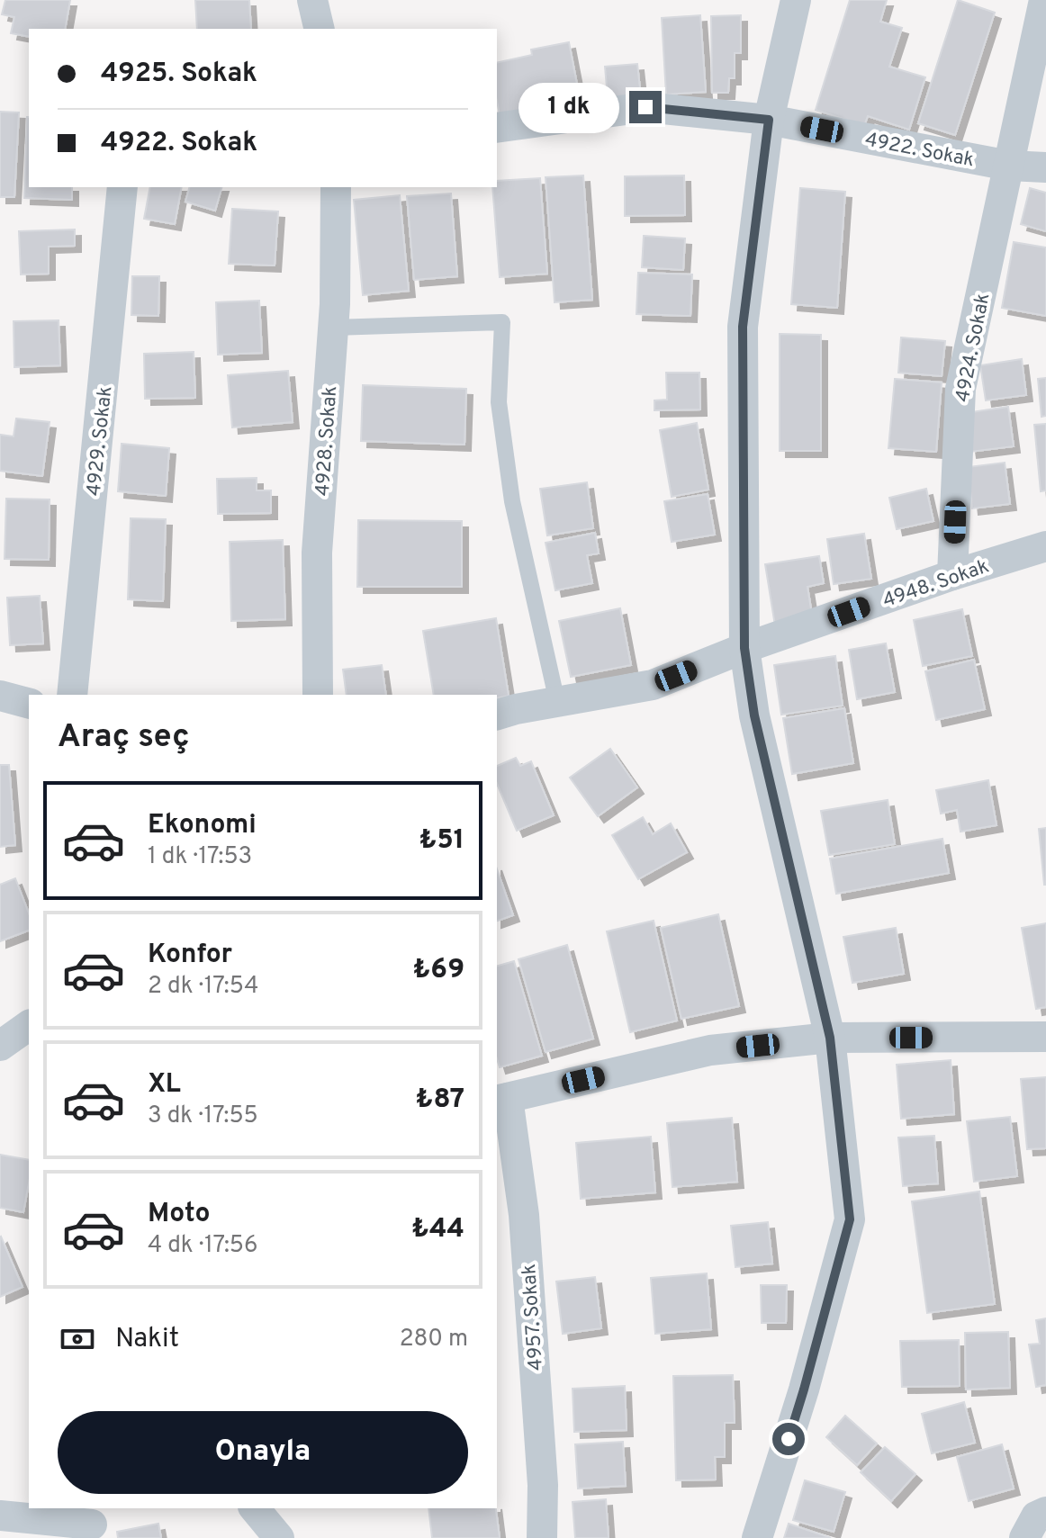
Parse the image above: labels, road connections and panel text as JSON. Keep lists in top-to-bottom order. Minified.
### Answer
{"streets":{"street":["4922. Sokak","4924. Sokak","4929. Sokak","4928. Sokak","4948. Sokak","4957. Sokak"]},"crossings":[["4922. Sokak","4924. Sokak"],["4924. Sokak","4948. Sokak"]],"page":{"banner":["4925. Sokak","4922. Sokak"],"bubble":"1 dk","heading":"Araç seç","list":[{"name":"Ekonomi","note":"1 dk · 17:53","value":"₺51"},{"name":"Konfor","note":"2 dk · 17:54","value":"₺69"},{"name":"XL","note":"3 dk · 17:55","value":"₺87"},{"name":"Moto","note":"4 dk · 17:56","value":"₺44"}],"pay":["Nakit","280 m"],"buttons":"Onayla"}}
